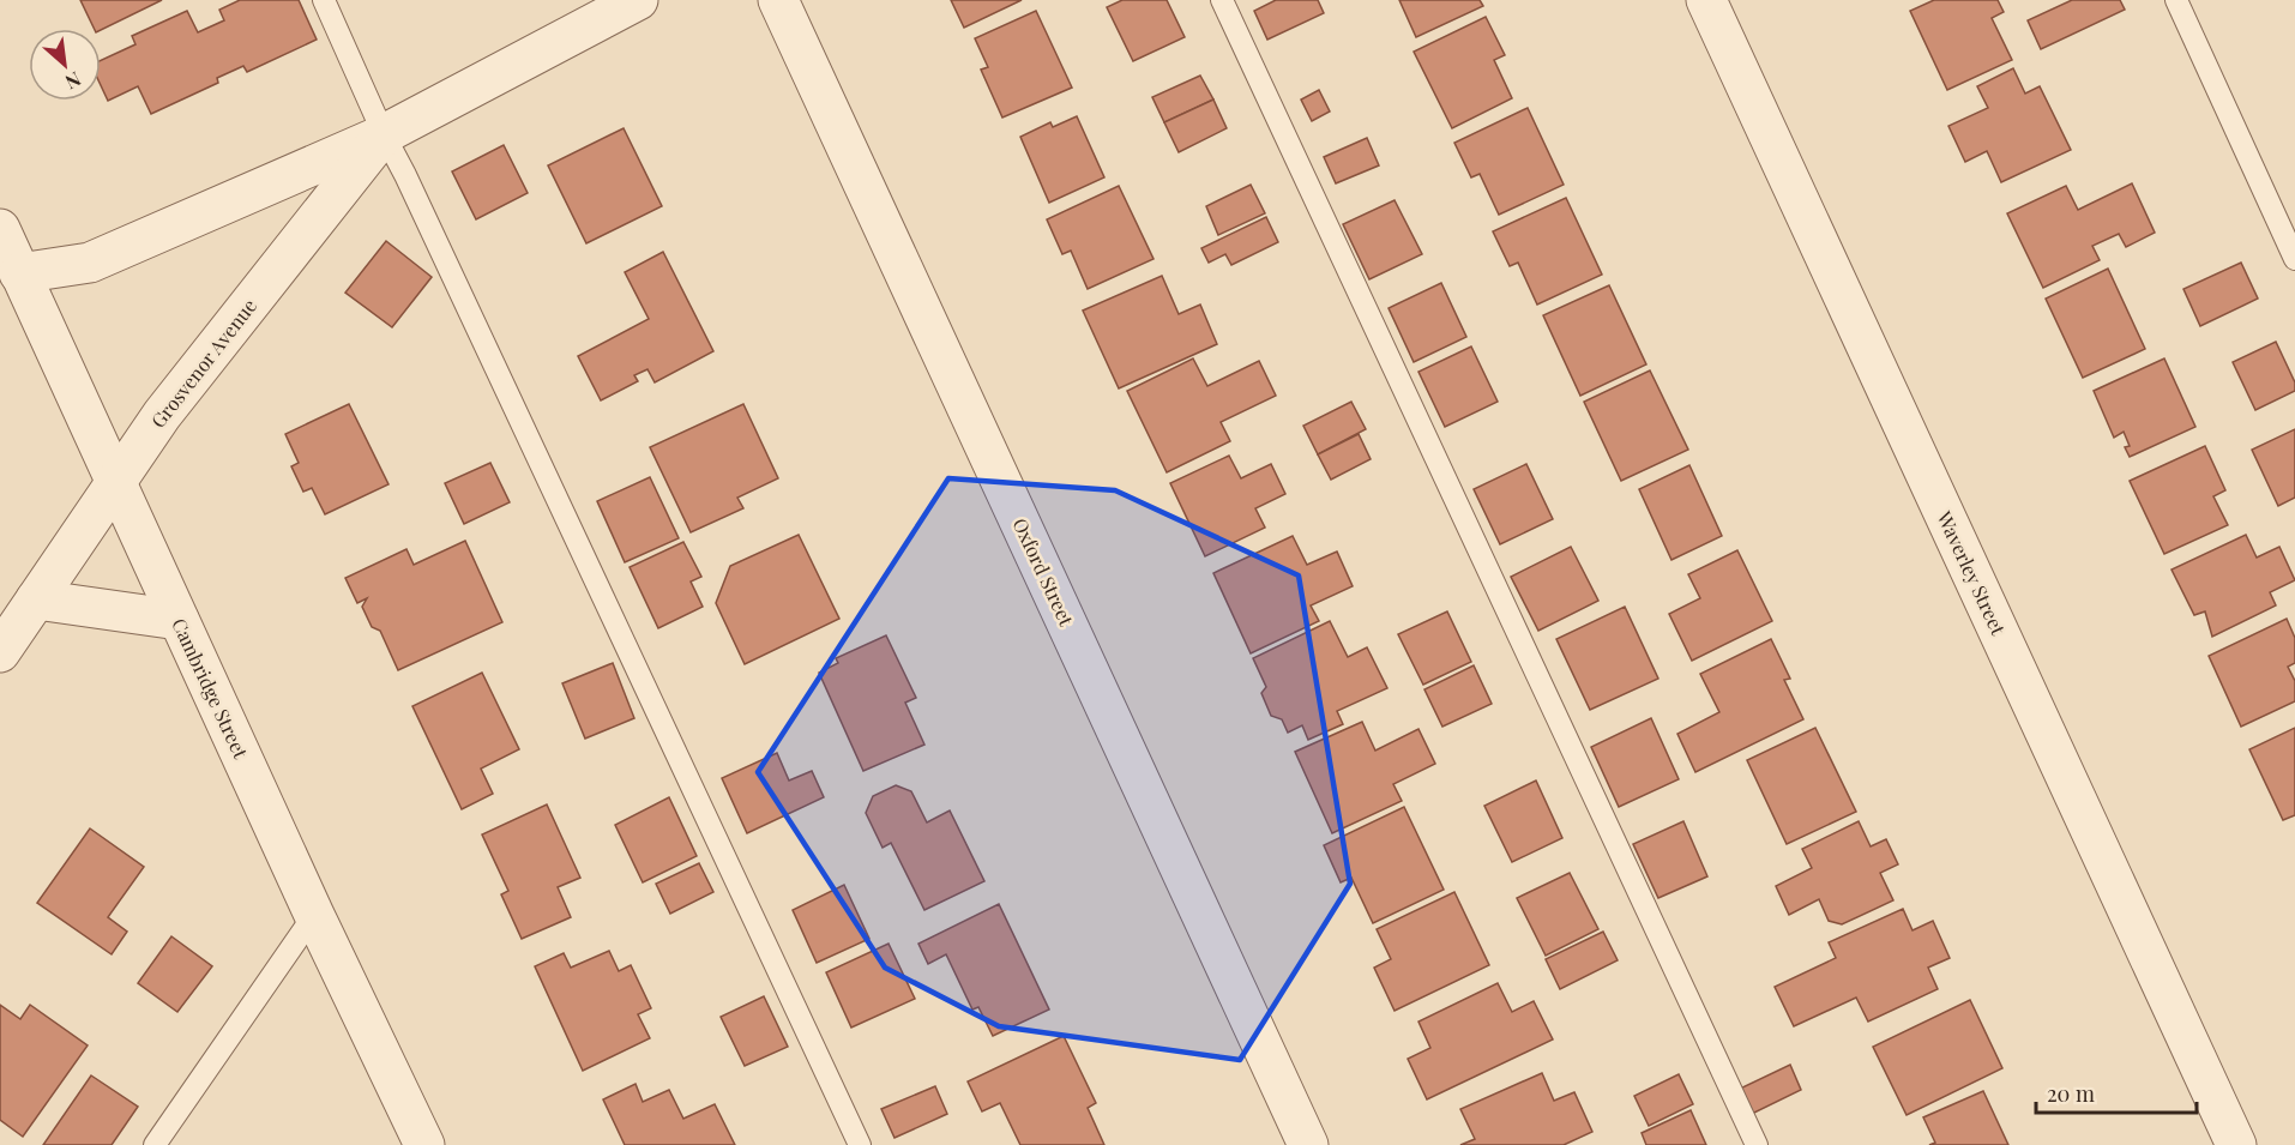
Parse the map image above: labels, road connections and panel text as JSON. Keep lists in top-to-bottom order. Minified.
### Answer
{"streets":{"street":["Grosvenor Avenue","Oxford Street","Waverley Street","Cambridge Street"]},"crossings":[["Grosvenor Avenue","Cambridge Street"]],"scale_bar":"20 m","north":"bottom right"}
